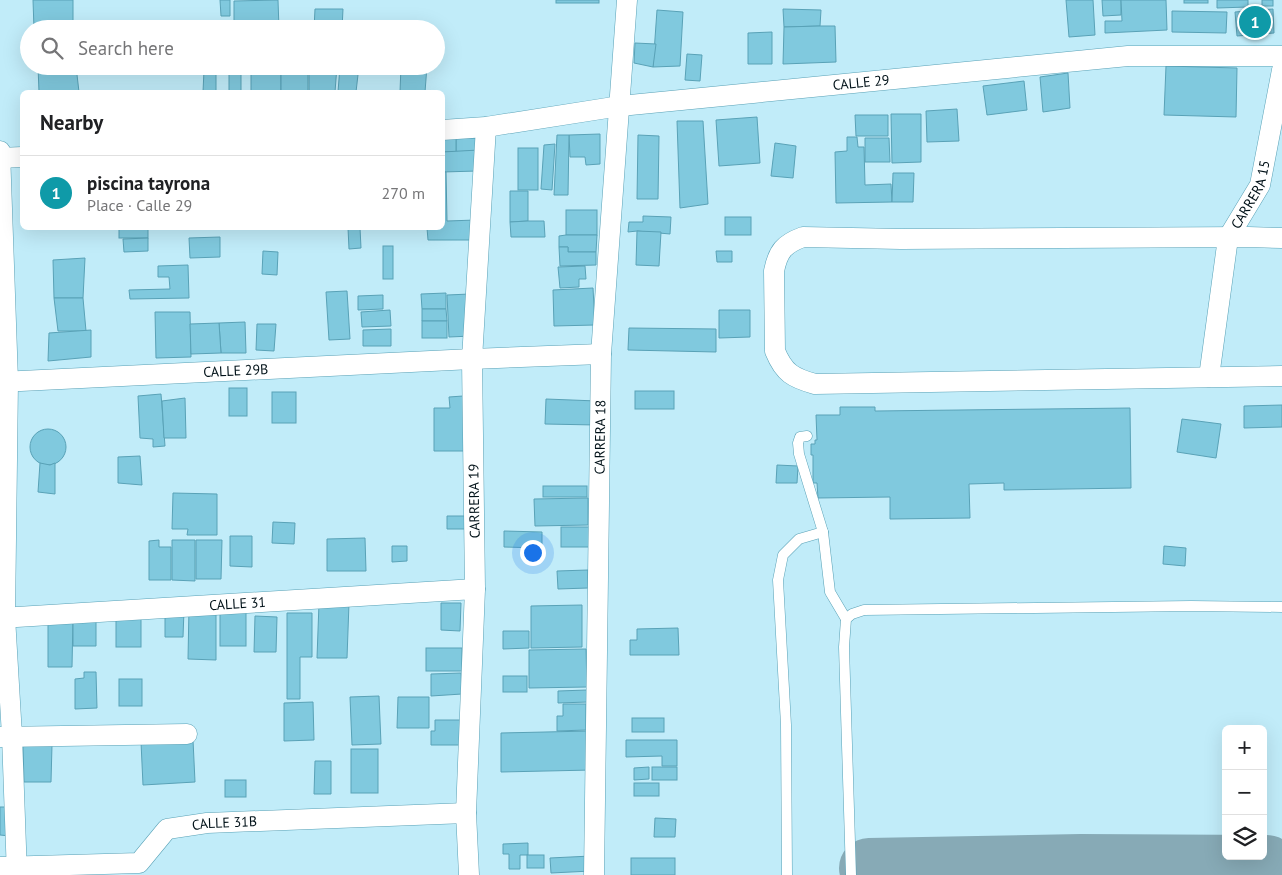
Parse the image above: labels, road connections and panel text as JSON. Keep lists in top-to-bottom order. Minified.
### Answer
{"streets":{"street":["CALLE 29","CARRERA 15","CALLE 29B","CARRERA 18","CARRERA 19","CALLE 31","CALLE 31B"]},"crossings":[["CALLE 29","CARRERA 18"],["CALLE 29","CARRERA 19"],["CALLE 29B","CARRERA 18"],["CALLE 29B","CARRERA 19"],["CARRERA 19","CALLE 31"],["CARRERA 19","CALLE 31B"]],"page":{"pins":"1","search":"Search here","heading":"Nearby","list":[{"mark":"1","name":"piscina tayrona","note":"Place · Calle 29","value":"270 m"}],"map_buttons":["+","−"]}}
